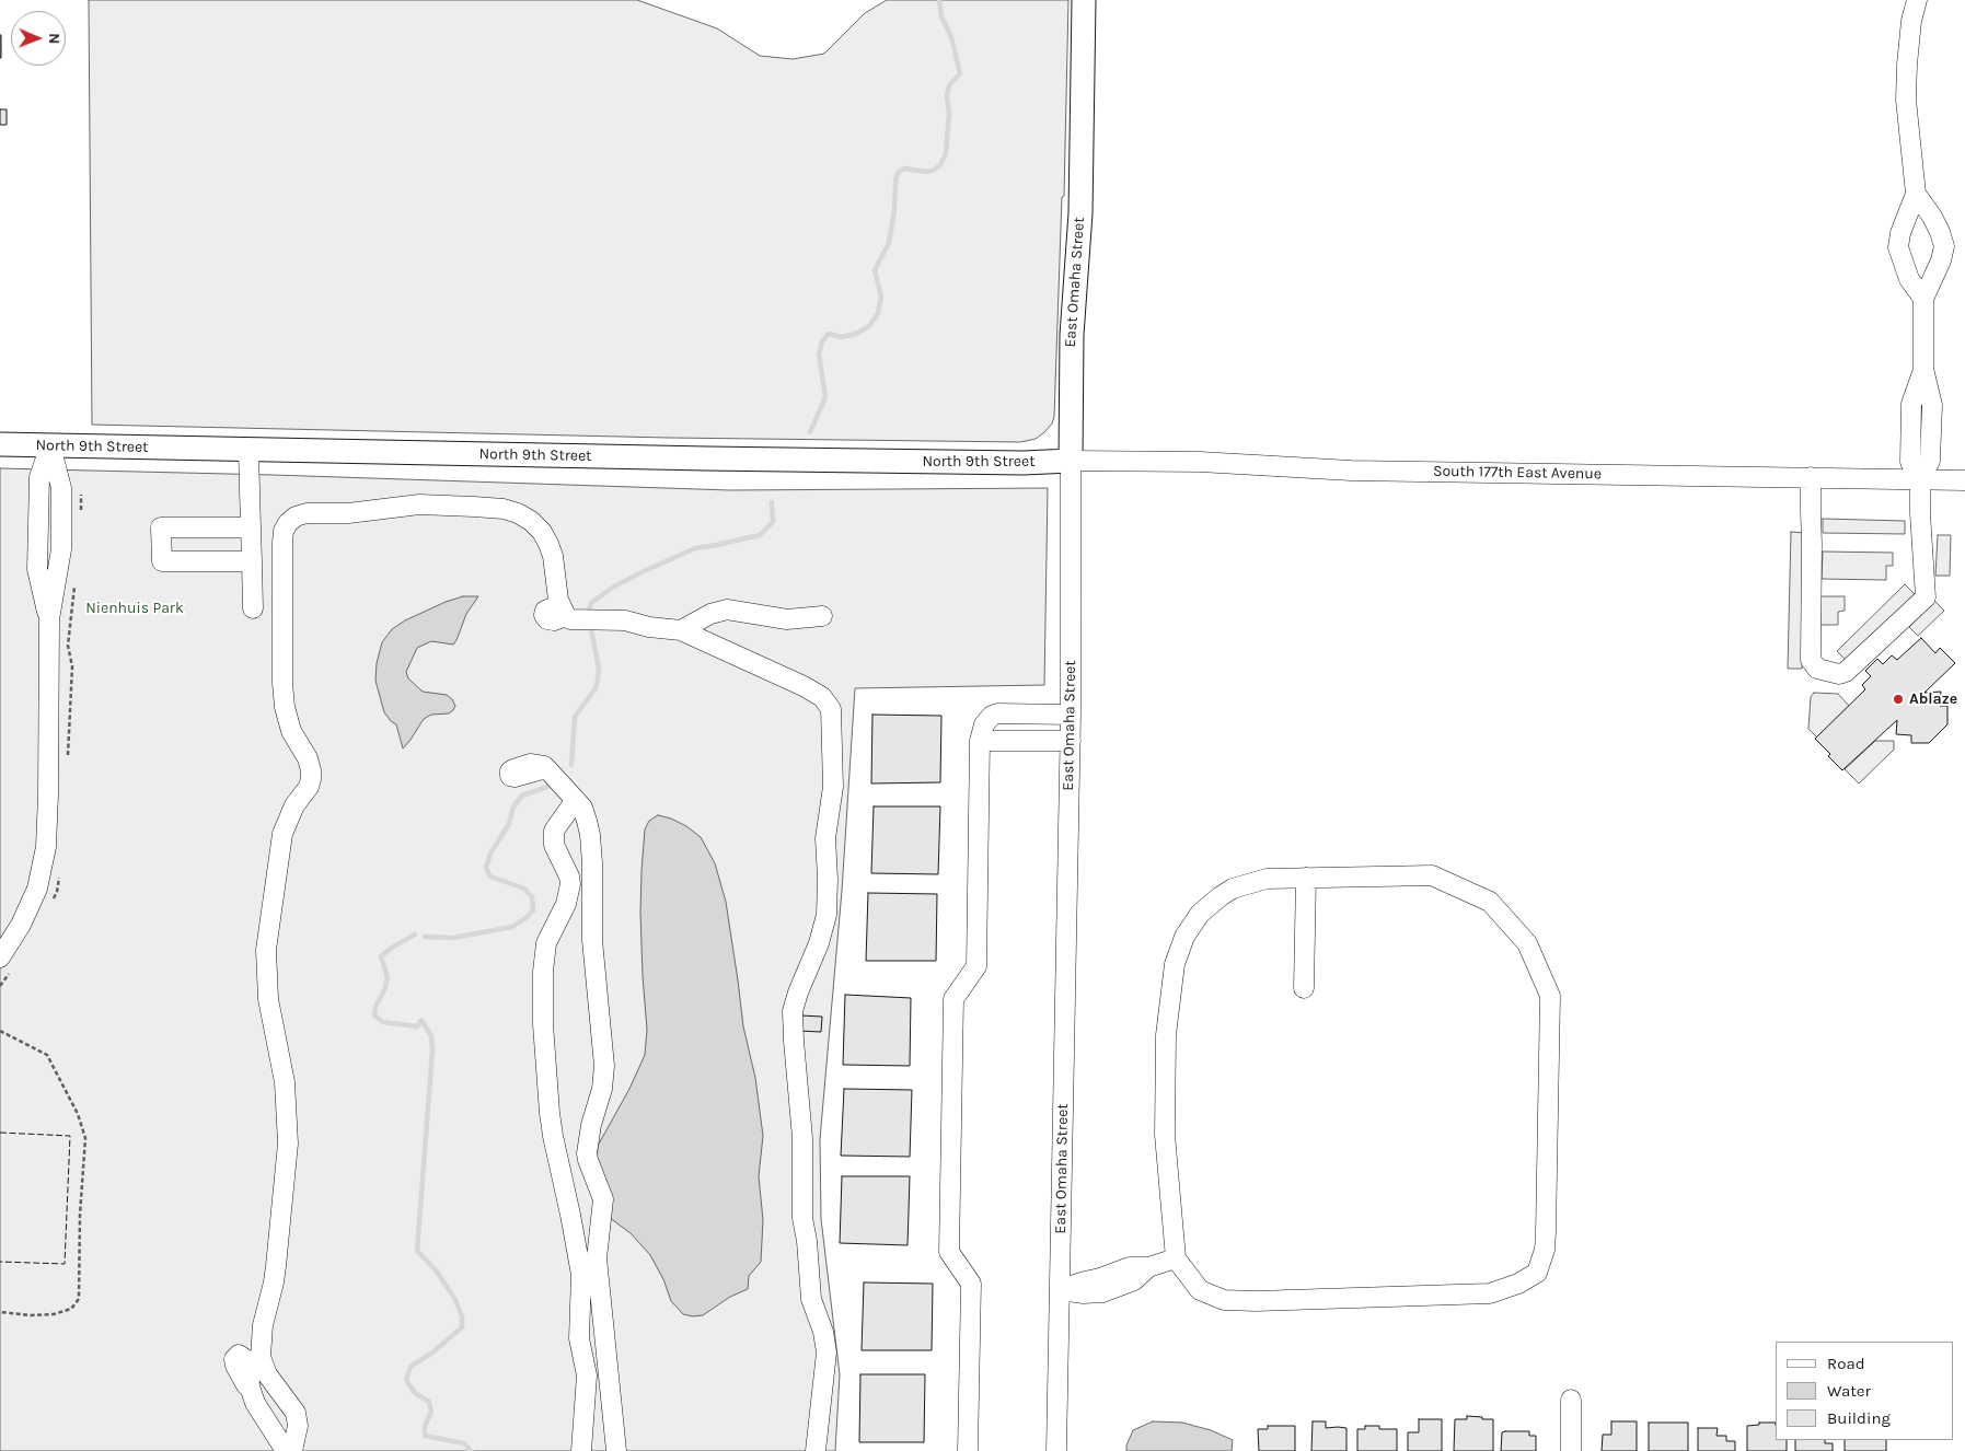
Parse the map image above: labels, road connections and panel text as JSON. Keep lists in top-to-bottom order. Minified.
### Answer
{"streets":{"main road":["East Omaha Street","North 9th Street"],"street":["South 177th East Avenue"]},"crossings":[["East Omaha Street","North 9th Street"],["East Omaha Street","South 177th East Avenue"],["North 9th Street","South 177th East Avenue"]],"parks":["Nienhuis Park"],"places":["Ablaze"],"legend":["Road","Water","Building"],"north":"right"}
